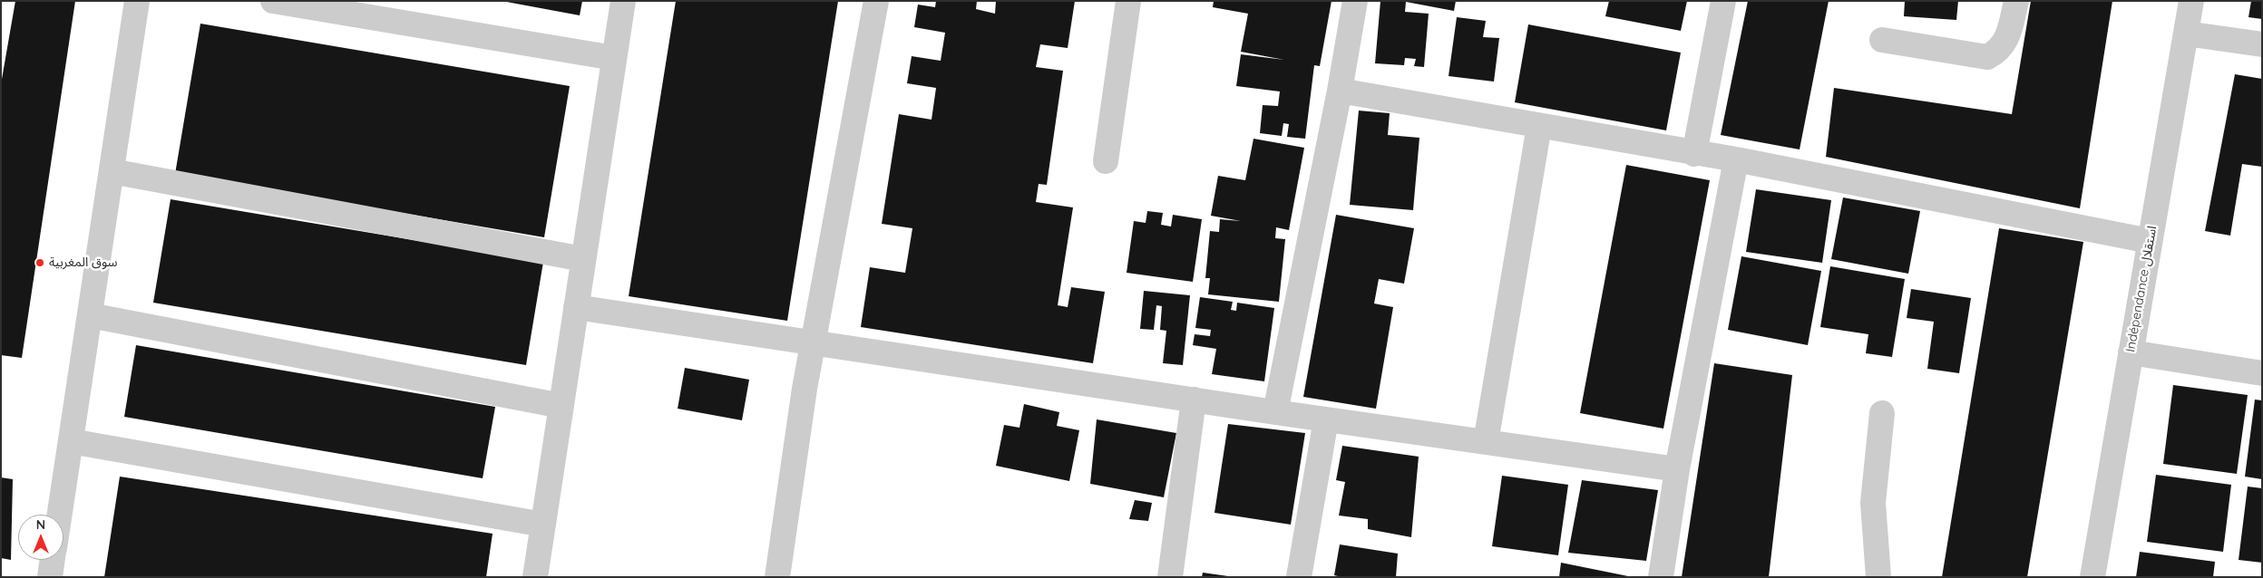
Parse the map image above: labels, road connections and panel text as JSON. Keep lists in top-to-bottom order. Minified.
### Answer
{"streets":{"street":["Indépendance استقلال"]},"places":["سوق المغربية"],"north":"top"}
